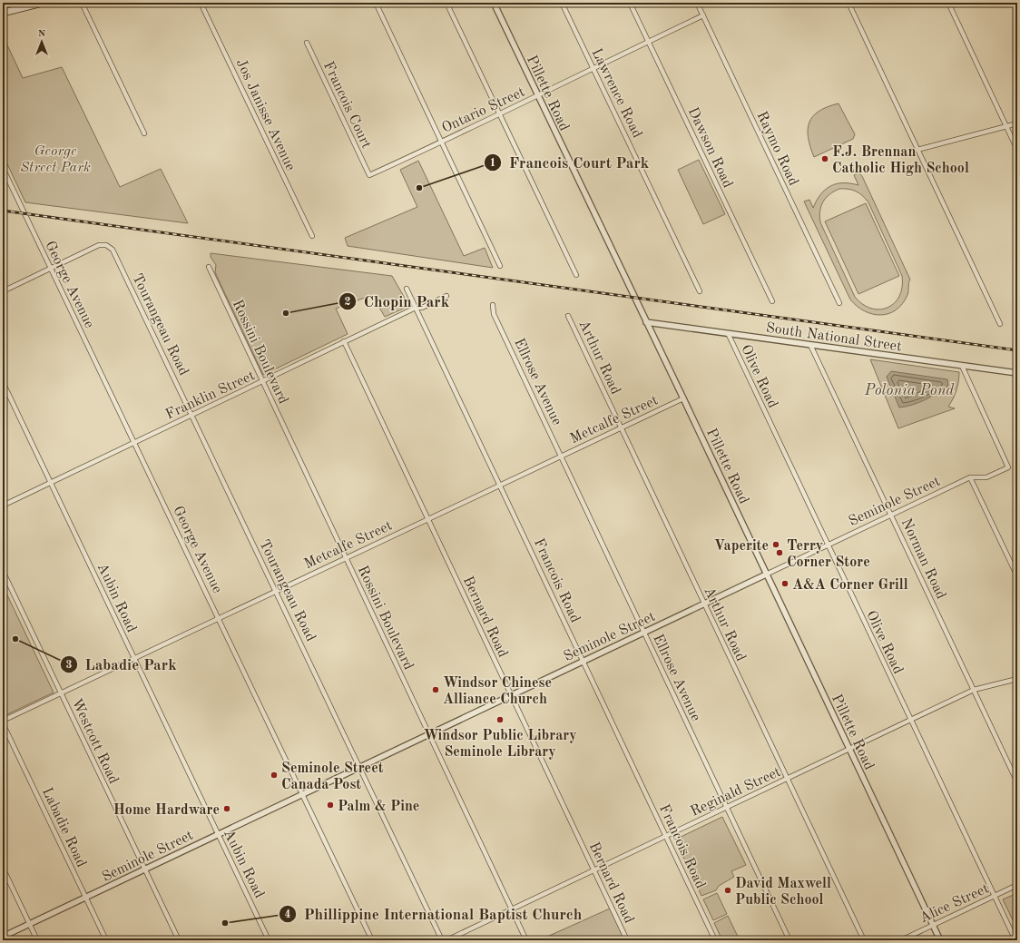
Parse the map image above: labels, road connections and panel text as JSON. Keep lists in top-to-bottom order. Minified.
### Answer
{"streets":{"street":["Pillette Road","Lawrence Road","Francois Court","Ontario Street","Jos Janisse Avenue","Dawson Road","Raymo Road","George Avenue","Tourangeau Road","South National Street","Rossini Boulevard","Arthur Road","Olive Road","Ellrose Avenue","Franklin Street","Metcalfe Street","Seminole Street","Norman Road","Francois Road","Aubin Road","Bernard Road","Westcott Road","Reginald Street","Labadie Road","Alice Street"]},"crossings":[["Pillette Road","Ontario Street"],["Pillette Road","South National Street"],["Pillette Road","Metcalfe Street"],["Pillette Road","Seminole Street"],["Pillette Road","Reginald Street"],["Pillette Road","Alice Street"],["Lawrence Road","Ontario Street"],["Francois Court","Ontario Street"],["Ontario Street","Dawson Road"],["Ontario Street","Raymo Road"],["George Avenue","Tourangeau Road"],["George Avenue","Franklin Street"],["George Avenue","Metcalfe Street"],["George Avenue","Seminole Street"],["Tourangeau Road","Franklin Street"],["Tourangeau Road","Metcalfe Street"],["Tourangeau Road","Seminole Street"],["South National Street","Olive Road"],["South National Street","Norman Road"],["Rossini Boulevard","Franklin Street"],["Rossini Boulevard","Metcalfe Street"],["Rossini Boulevard","Seminole Street"],["Rossini Boulevard","Reginald Street"],["Arthur Road","Metcalfe Street"],["Arthur Road","Seminole Street"],["Arthur Road","Reginald Street"],["Olive Road","Seminole Street"],["Olive Road","Reginald Street"],["Olive Road","Alice Street"],["Ellrose Avenue","Metcalfe Street"],["Ellrose Avenue","Seminole Street"],["Ellrose Avenue","Reginald Street"],["Franklin Street","Francois Road"],["Franklin Street","Aubin Road"],["Franklin Street","Bernard Road"],["Metcalfe Street","Francois Road"],["Metcalfe Street","Aubin Road"],["Metcalfe Street","Bernard Road"],["Metcalfe Street","Westcott Road"],["Metcalfe Street","Labadie Road"],["Seminole Street","Norman Road"],["Seminole Street","Francois Road"],["Seminole Street","Aubin Road"],["Seminole Street","Bernard Road"],["Seminole Street","Westcott Road"],["Seminole Street","Labadie Road"],["Norman Road","Reginald Street"],["Francois Road","Reginald Street"],["Bernard Road","Reginald Street"]],"water":["Polonia Pond"],"parks":["George Street Park"],"places":["F.J. Brennan Catholic High School","Francois Court Park","Chopin Park","Vaperite","Terry Corner Store","A&A Corner Grill","Labadie Park","Windsor Chinese Alliance Church","Windsor Public Library Seminole Library","Seminole Street Canada Post","Palm & Pine","Home Hardware","David Maxwell Public School","Phillippine International Baptist Church"],"north":"top"}
